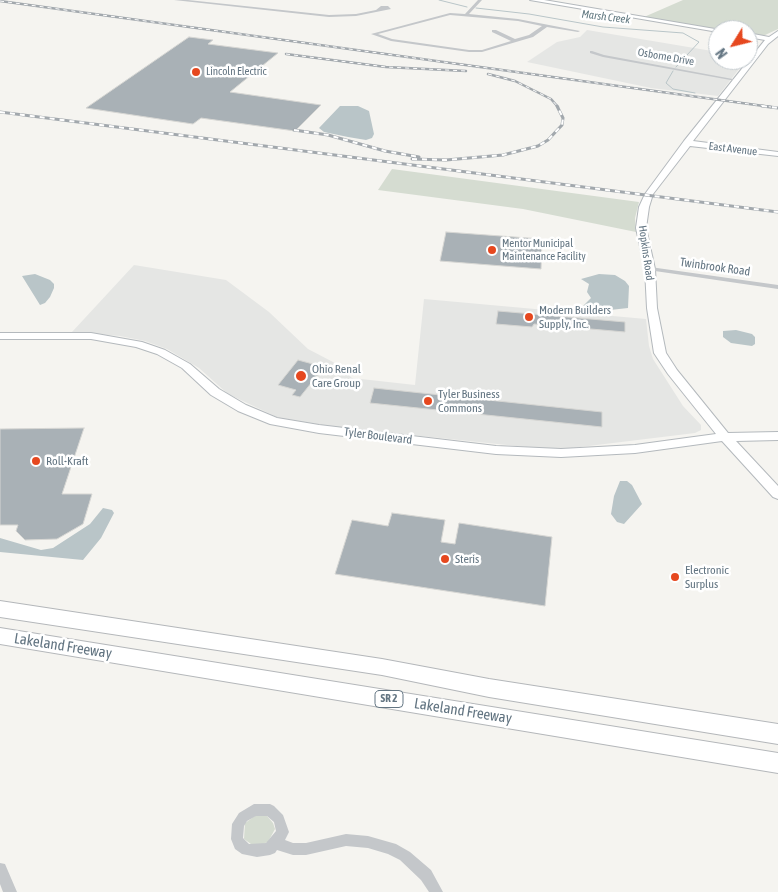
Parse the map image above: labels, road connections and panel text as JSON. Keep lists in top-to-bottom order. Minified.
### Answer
{"streets":{"highway":["Lakeland Freeway","SR 2"],"street":["Osborne Drive","East Avenue","Hopkins Road","Twinbrook Road","Tyler Boulevard"]},"crossings":[["Osborne Drive","Hopkins Road"],["East Avenue","Hopkins Road"],["Hopkins Road","Twinbrook Road"],["Hopkins Road","Tyler Boulevard"]],"water":["Marsh Creek"],"places":["Lincoln Electric","Mentor Municipal Maintenance Facility","Modern Builders Supply, Inc.","Ohio Renal Care Group","Tyler Business Commons","Roll-Kraft","Steris","Electronic Surplus"],"north":"bottom left"}
